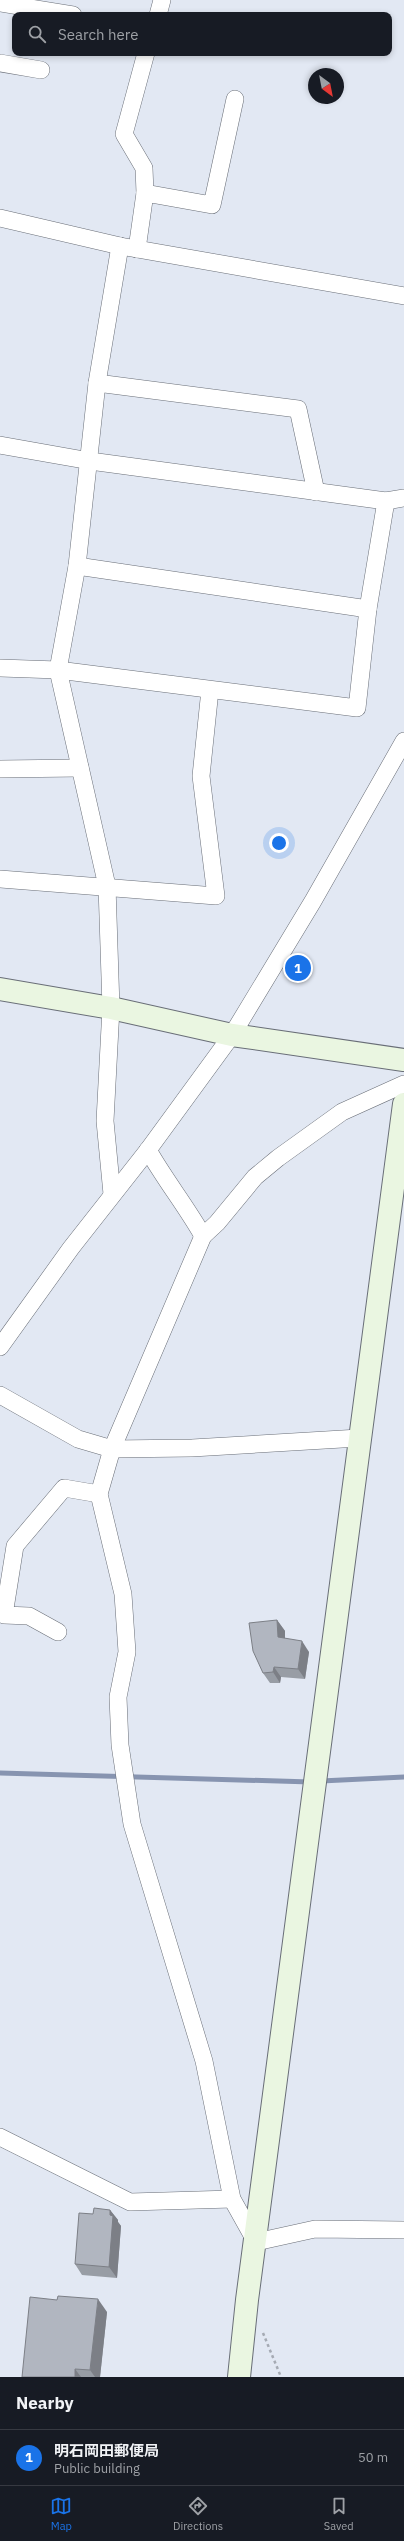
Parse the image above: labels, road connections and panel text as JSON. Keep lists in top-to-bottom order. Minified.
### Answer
{"north":"bottom right","page":{"search":"Search here","pins":"1","heading":"Nearby","list":[{"mark":"1","name":"明石岡田郵便局","note":"Public building","value":"50 m"}],"nav":["Map","Directions","Saved"]}}
